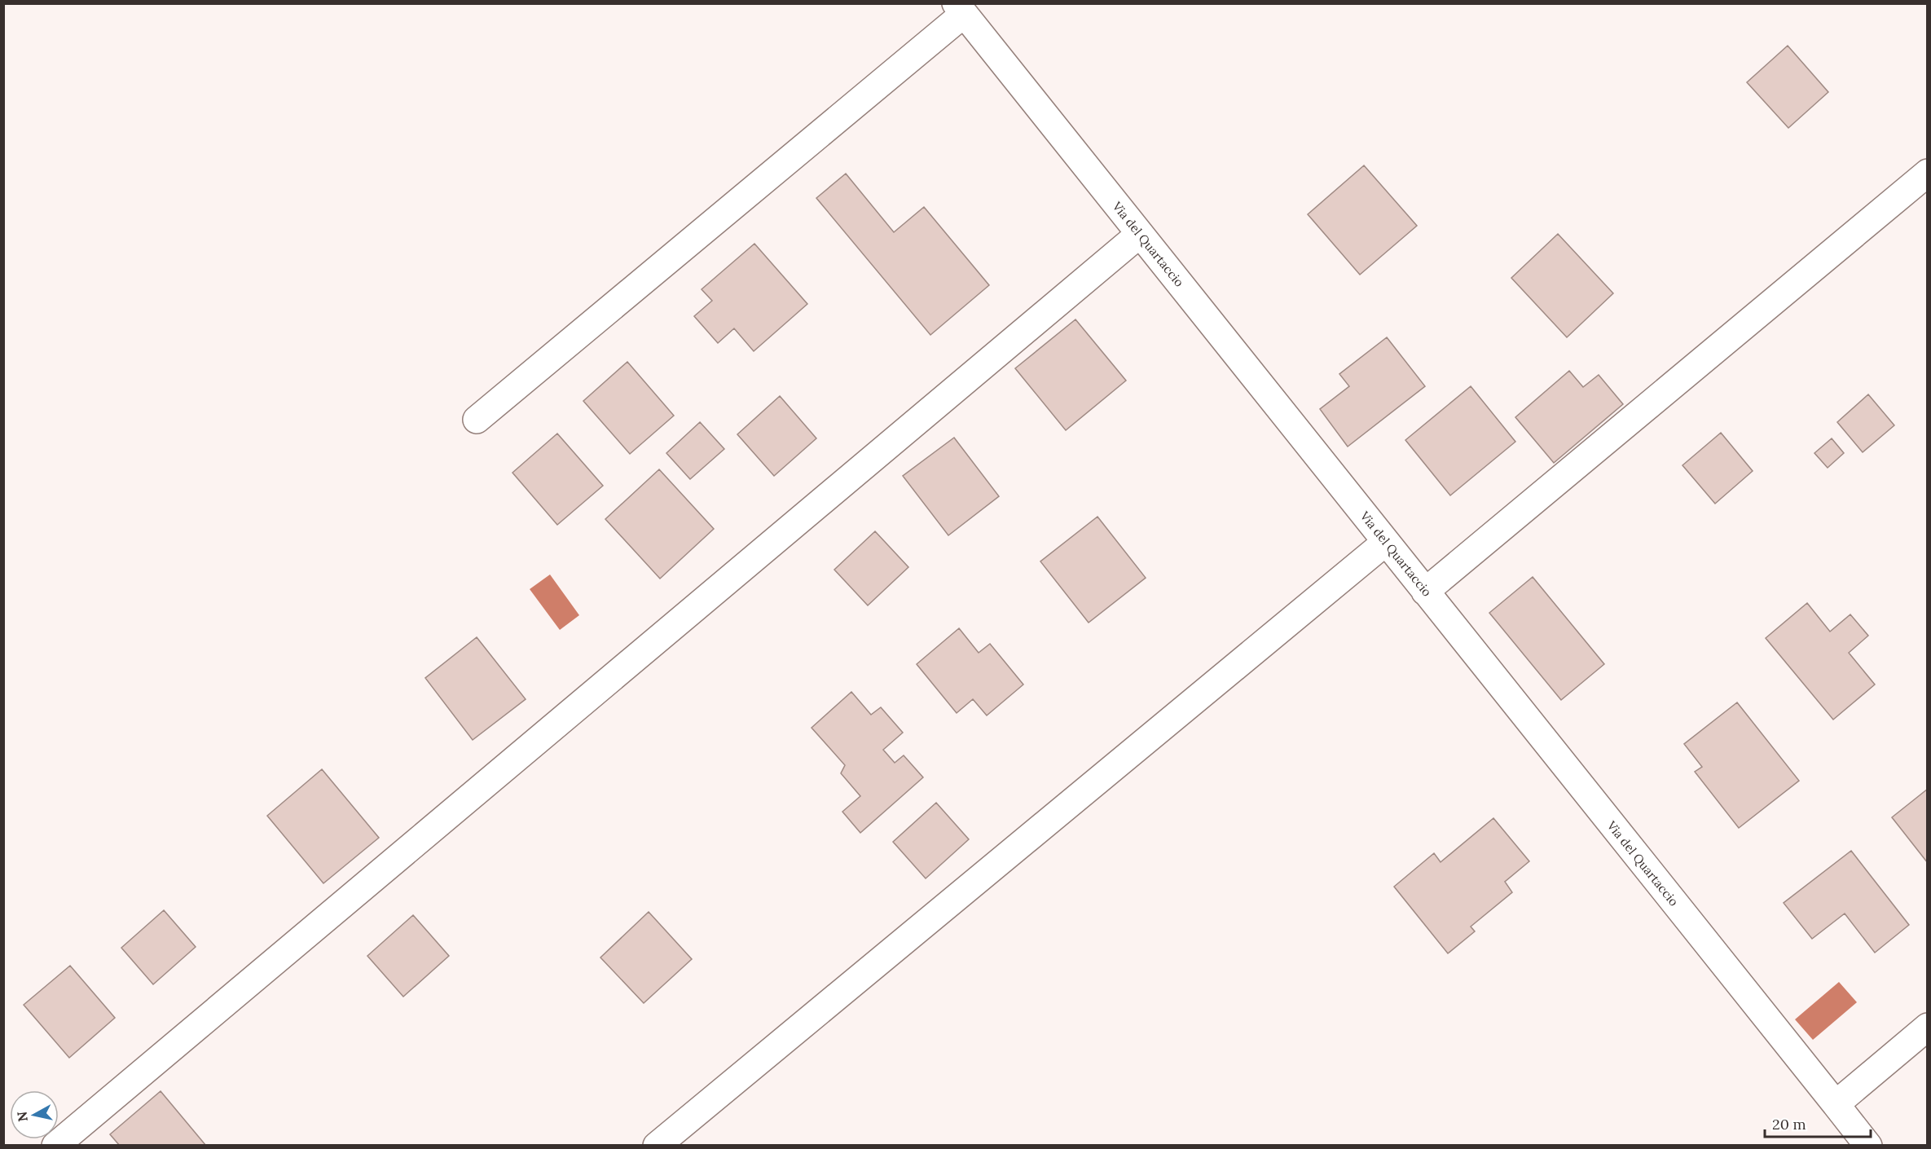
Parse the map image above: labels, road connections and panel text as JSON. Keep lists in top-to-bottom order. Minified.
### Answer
{"streets":{"street":["Via del Quartaccio"]},"scale_bar":"20 m","north":"left"}
